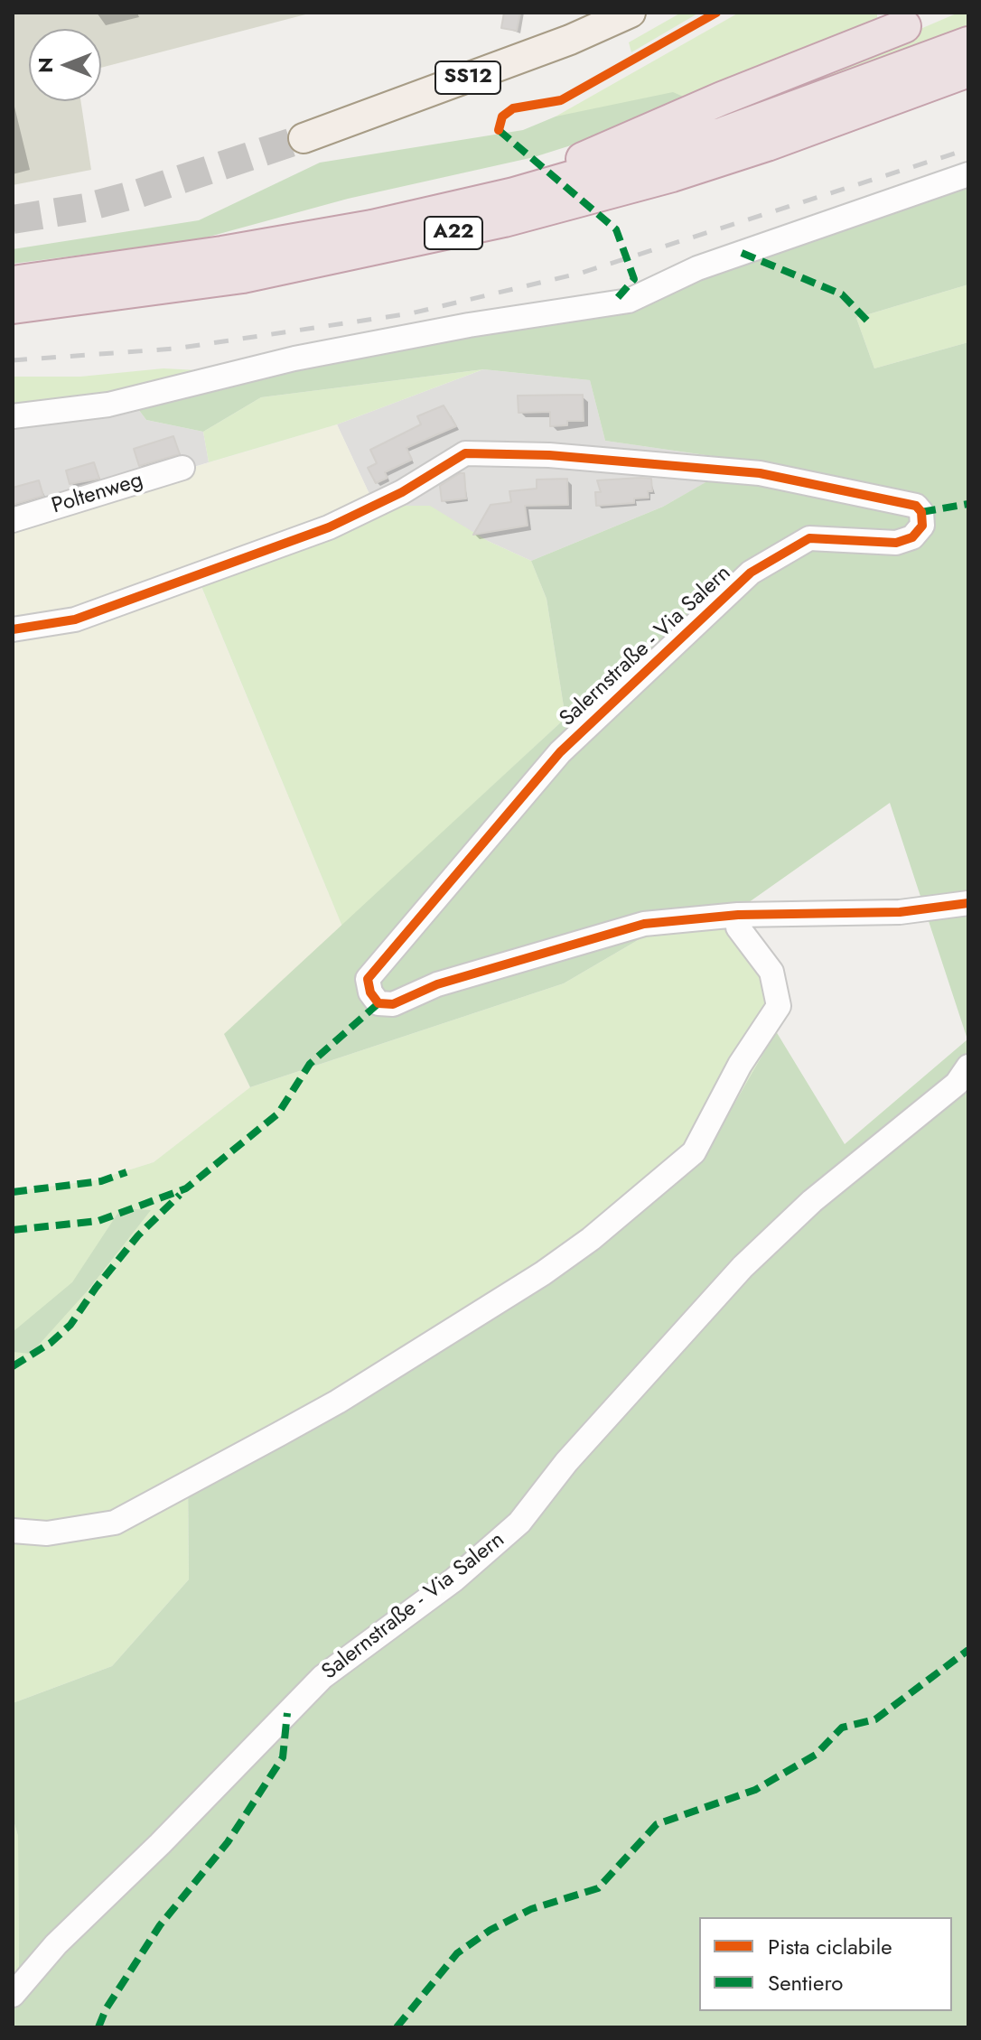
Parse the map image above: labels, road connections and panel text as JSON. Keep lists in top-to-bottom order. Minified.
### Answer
{"streets":{"highway":["A22"],"main road":["SS12"],"street":["Poltenweg","Salernstraße - Via Salern"]},"legend":["Pista ciclabile","Sentiero"],"north":"left"}
